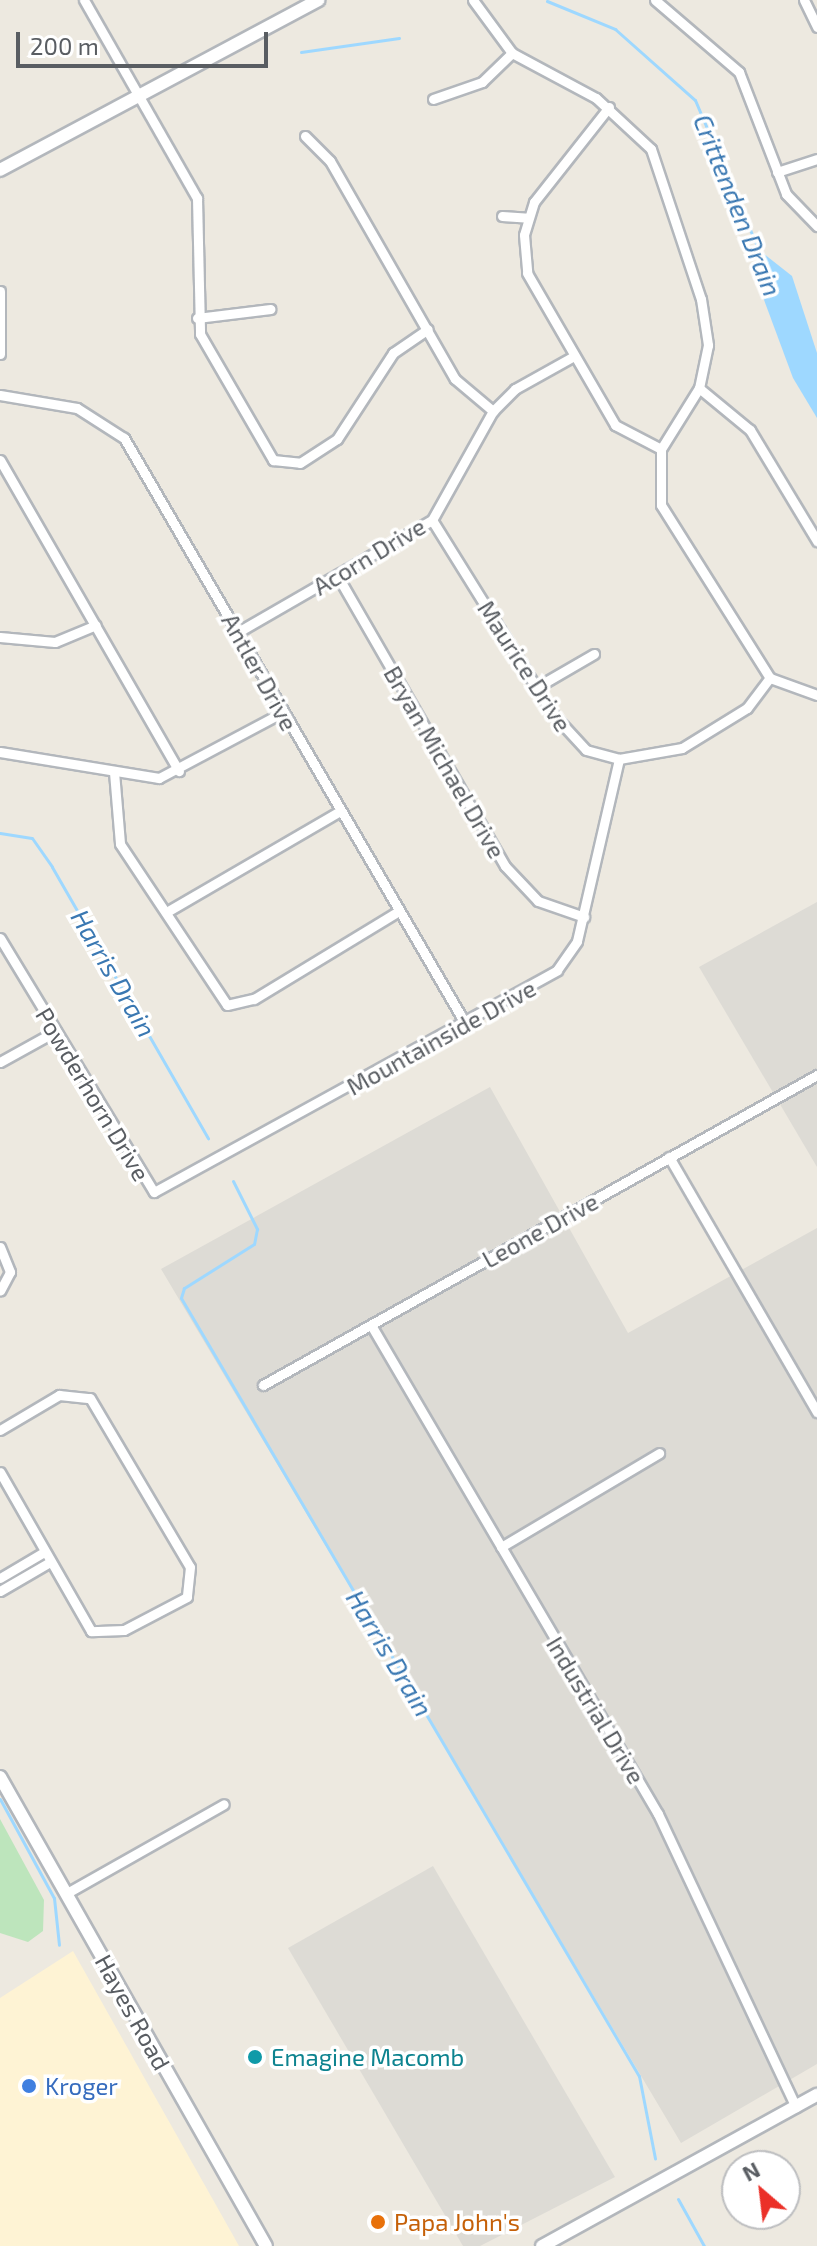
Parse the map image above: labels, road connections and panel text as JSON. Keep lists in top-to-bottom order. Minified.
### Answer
{"streets":{"street":["Acorn Drive","Maurice Drive","Antler Drive","Bryan Michael Drive","Mountainside Drive","Powderhorn Drive","Leone Drive","Industrial Drive","Hayes Road"]},"crossings":[["Acorn Drive","Maurice Drive"],["Acorn Drive","Antler Drive"],["Acorn Drive","Bryan Michael Drive"],["Maurice Drive","Mountainside Drive"],["Antler Drive","Mountainside Drive"],["Bryan Michael Drive","Mountainside Drive"],["Mountainside Drive","Powderhorn Drive"],["Leone Drive","Industrial Drive"]],"water":["Crittenden Drain","Harris Drain"],"places":["Emagine Macomb","Kroger","Papa John's"],"scale_bar":"200 m","north":"top left"}
